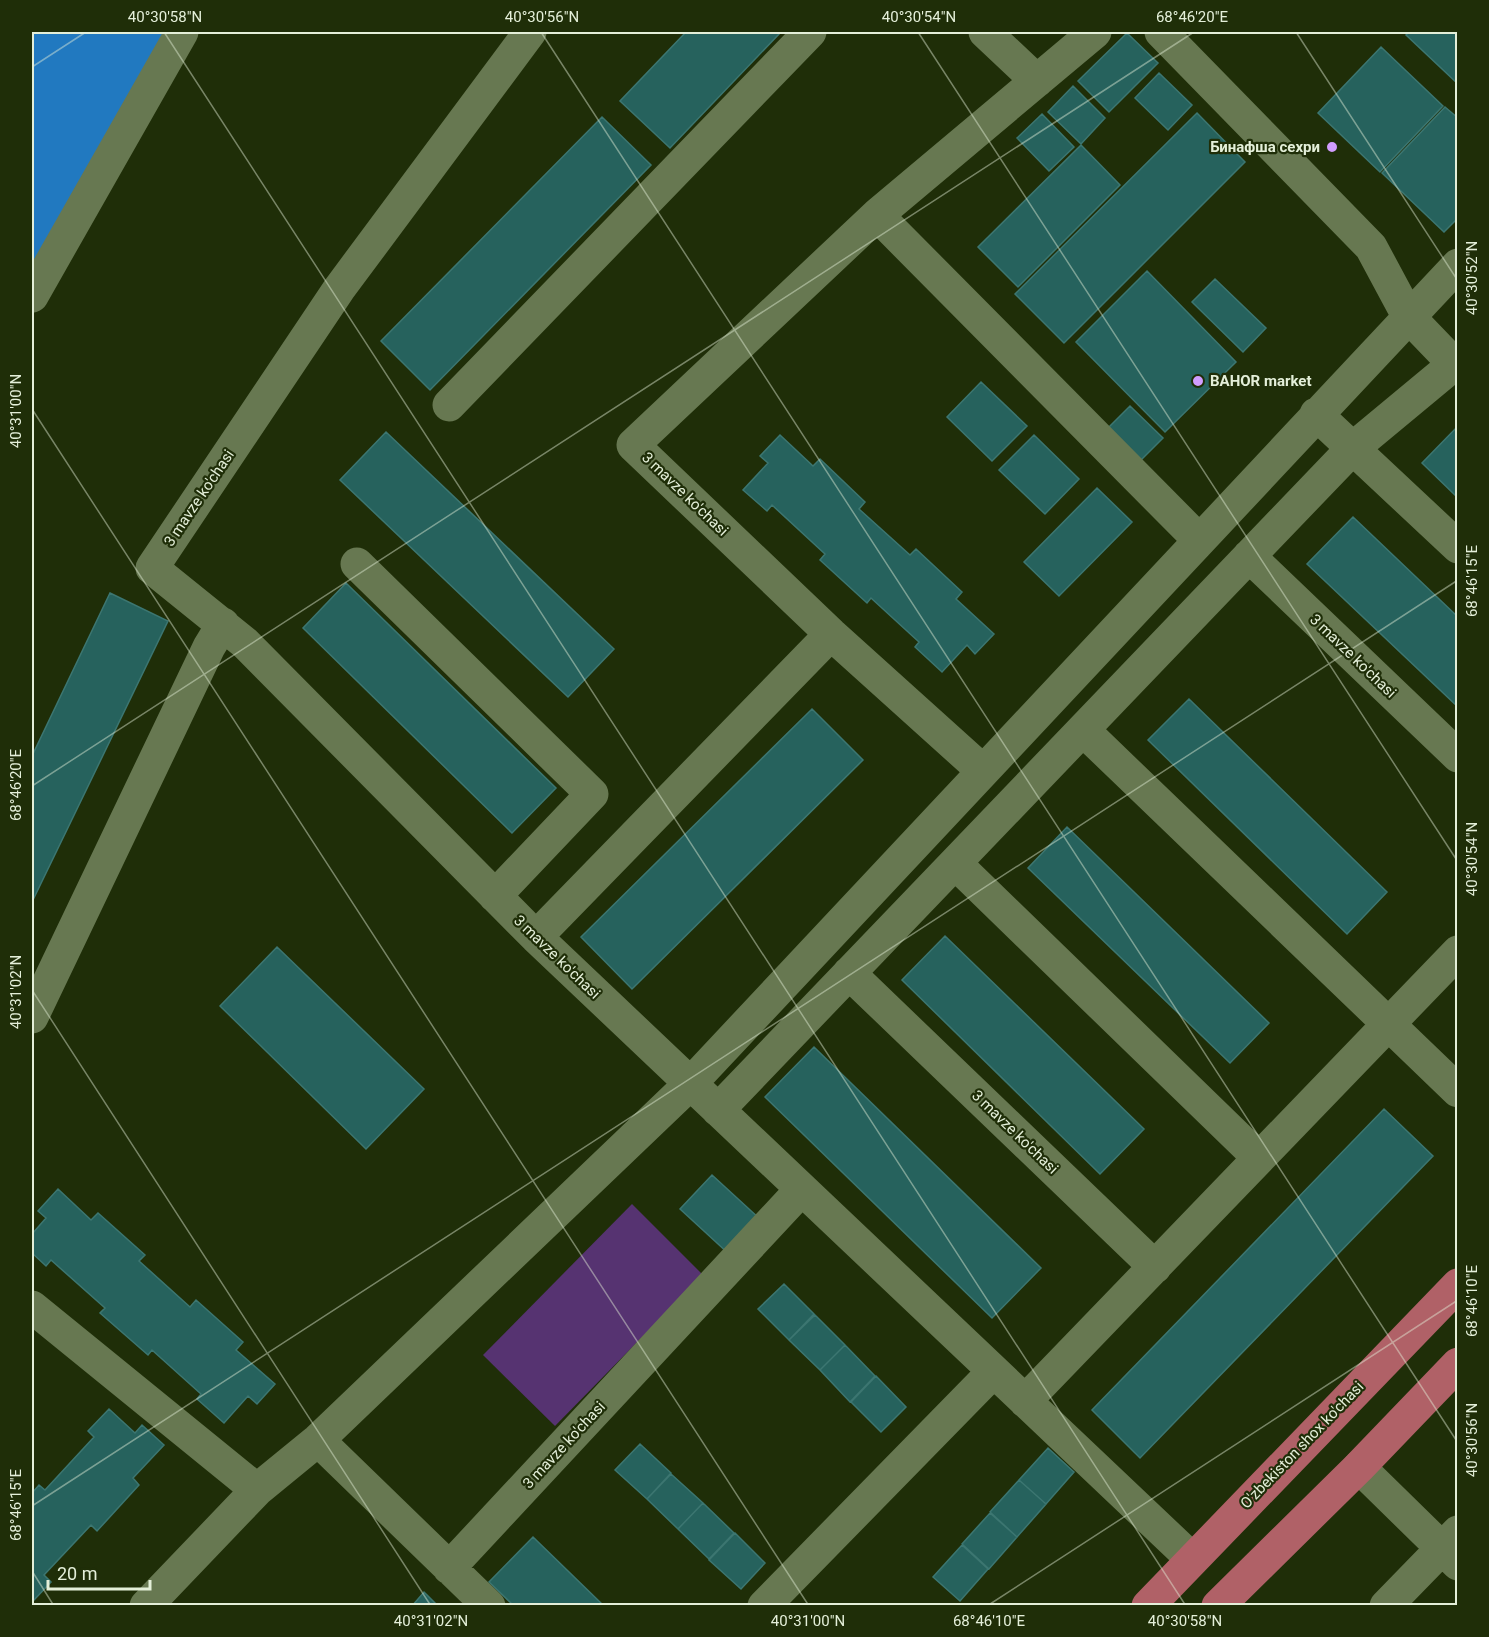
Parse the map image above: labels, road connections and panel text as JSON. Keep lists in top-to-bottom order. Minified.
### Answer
{"streets":{"main road":["O'zbekiston shox ko'chasi"],"street":["3 mavze ko'chasi"]},"crossings":[["3 mavze ko'chasi","O'zbekiston shox ko'chasi"]],"places":["Бинафша сехри","BAHOR market"],"scale_bar":"20 m","coordinates":["40°30'58\"N","40°30'56\"N","40°30'54\"N","68°46'20\"E","40°30'52\"N","40°31'00\"N","68°46'15\"E","40°31'02\"N","68°46'10\"E"]}
